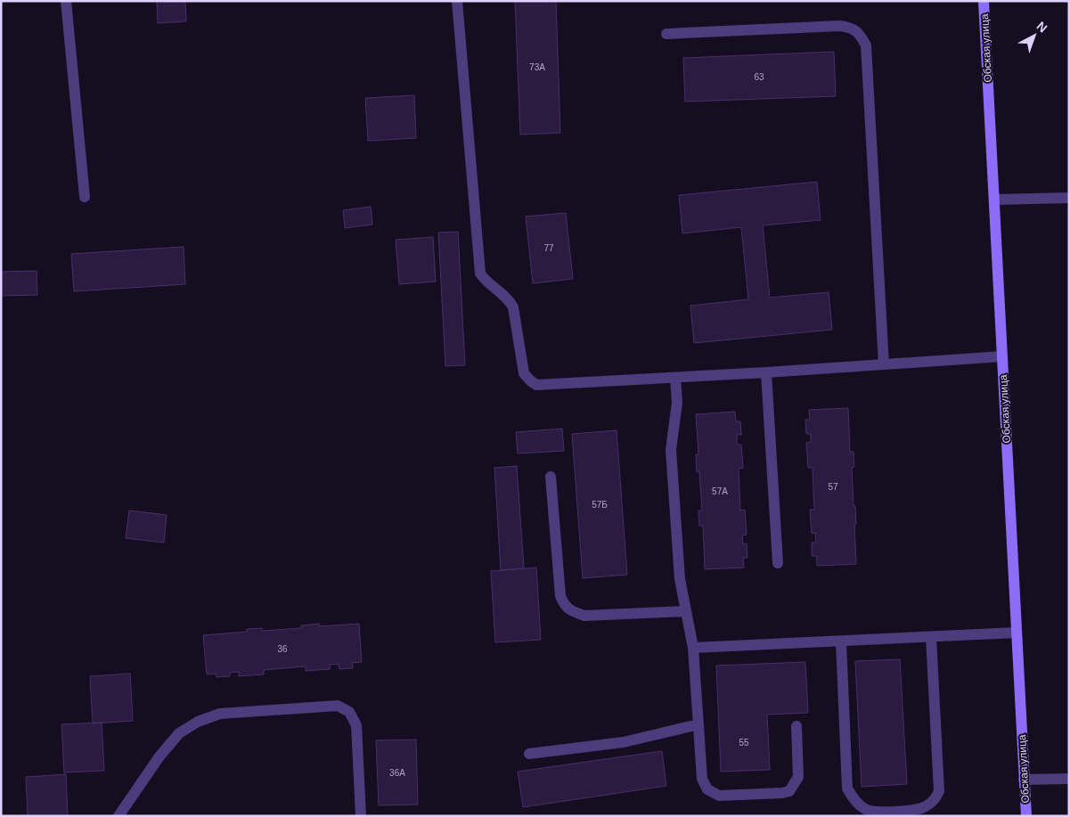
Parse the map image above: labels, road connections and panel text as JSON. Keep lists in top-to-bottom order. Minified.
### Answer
{"streets":{"street":["Обская улица"]},"house_numbers":["73А","63","77","57","57А","57Б","36","55","36А"],"north":"top right"}
